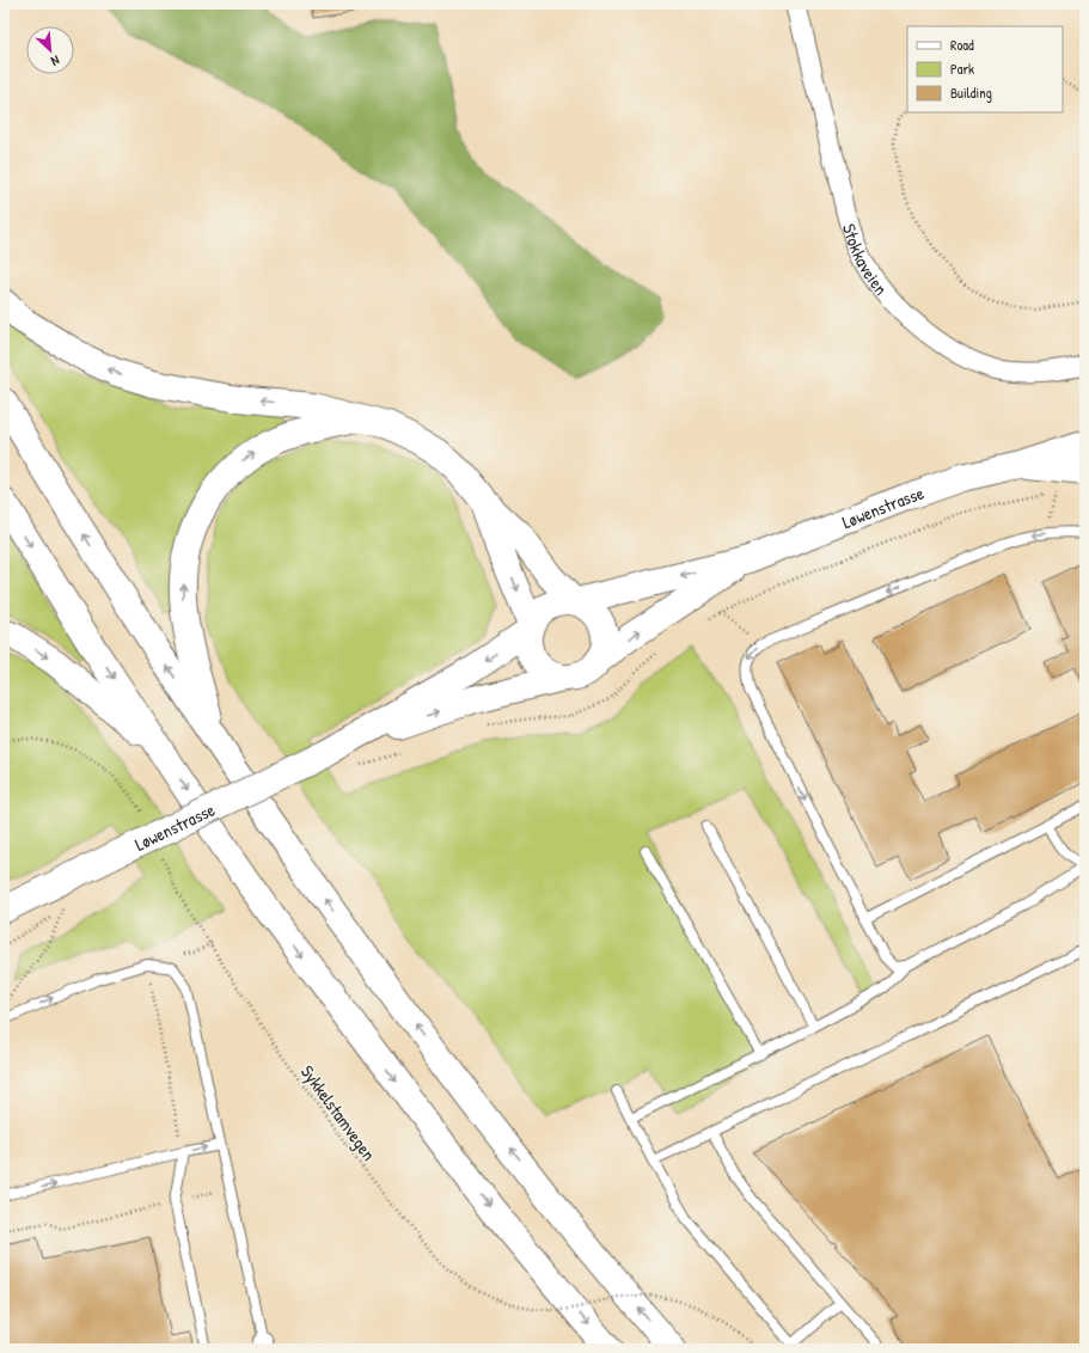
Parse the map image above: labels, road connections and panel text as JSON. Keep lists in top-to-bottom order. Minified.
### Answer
{"streets":{"main road":["Løwenstrasse"],"street":["Stokkaveien"],"path":["Sykkelstamvegen"]},"legend":["Road","Park","Building"],"north":"bottom right"}
